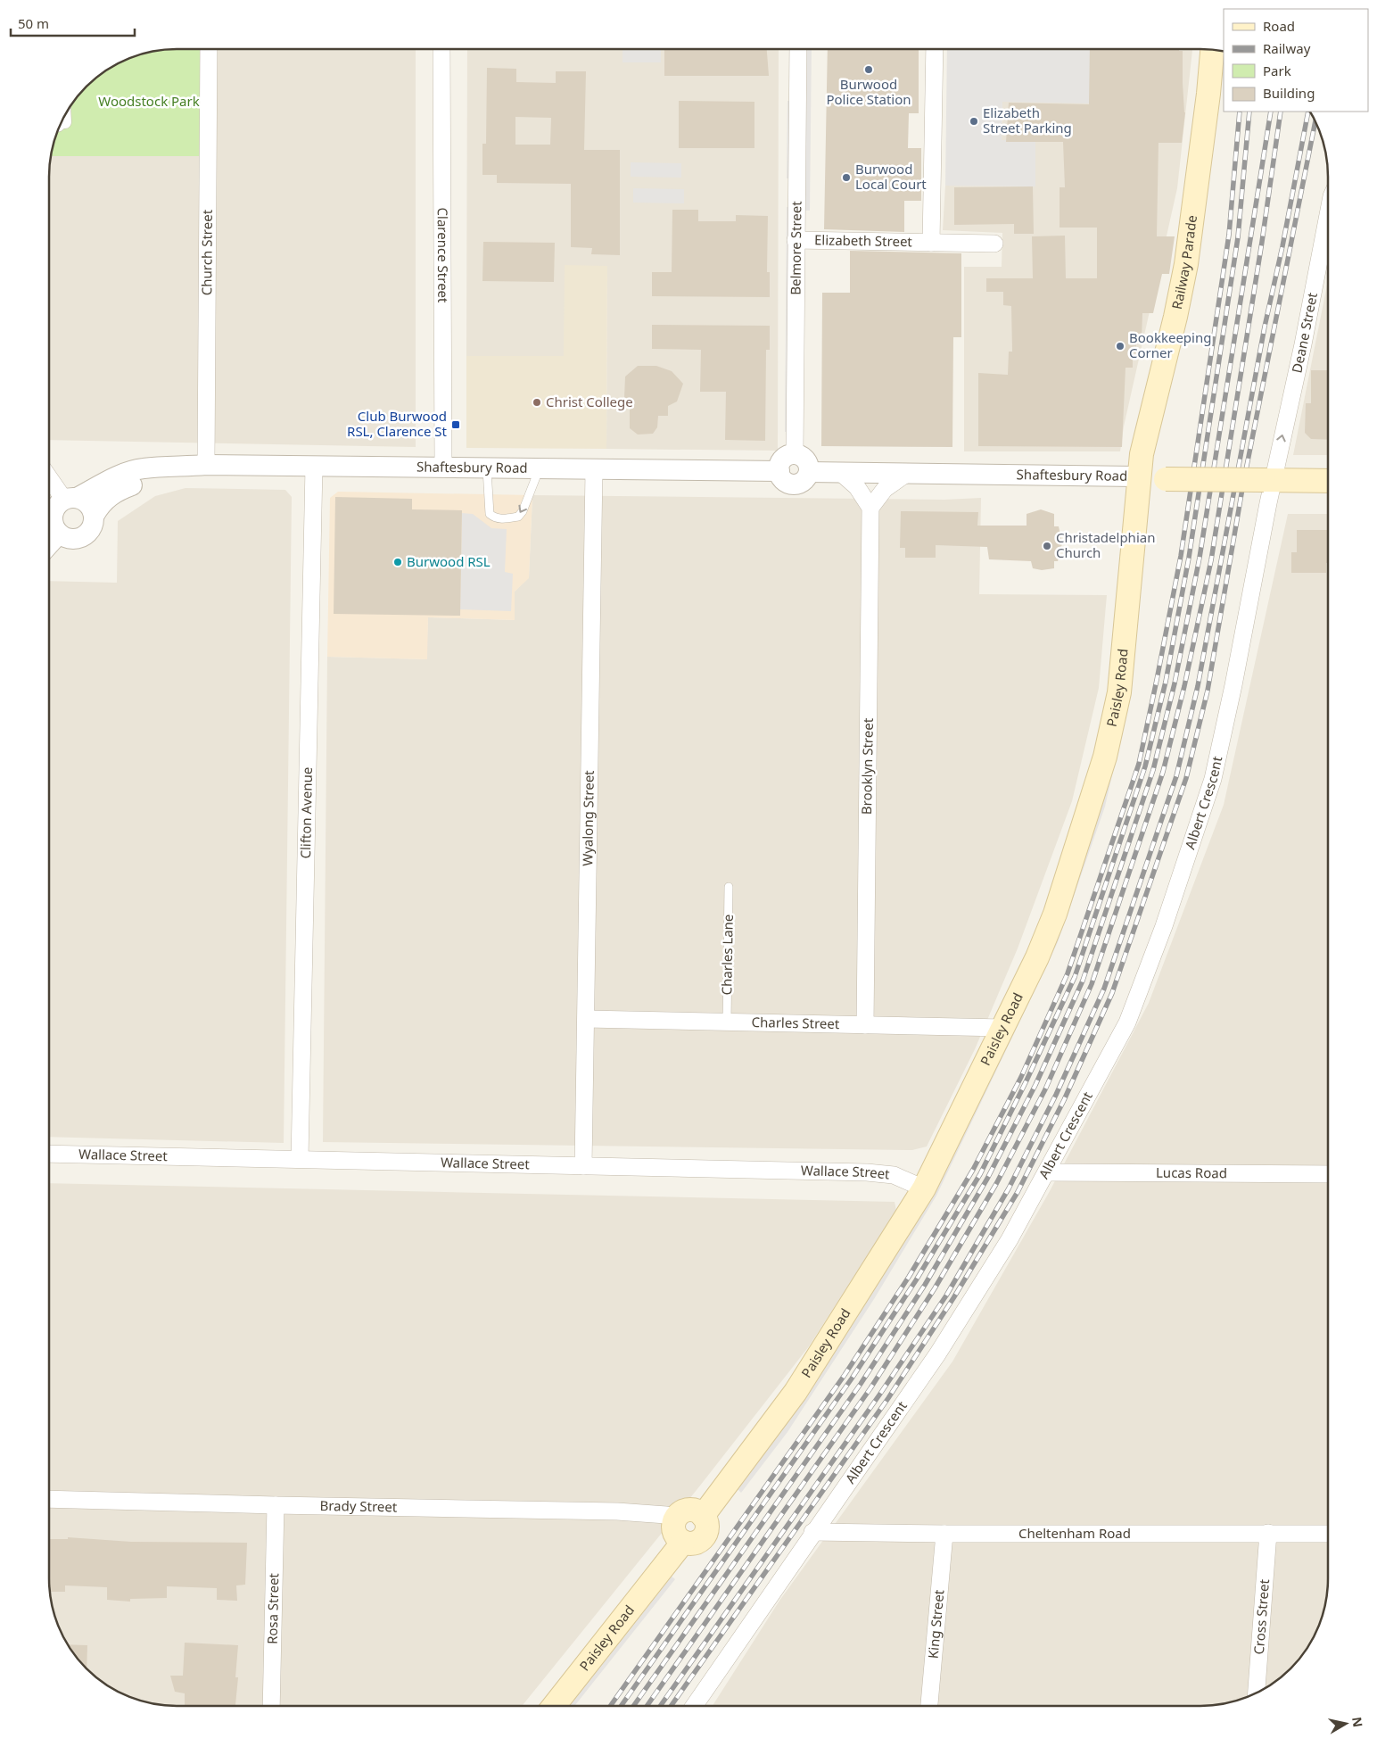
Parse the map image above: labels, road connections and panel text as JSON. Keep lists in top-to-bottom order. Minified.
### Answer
{"streets":{"main road":["Railway Parade","Shaftesbury Road","Paisley Road"],"street":["Elizabeth Street","Belmore Street","Church Street","Clarence Street","Deane Street","Brooklyn Street","Albert Crescent","Clifton Avenue","Wyalong Street","Charles Street","Wallace Street","Lucas Road","Brady Street","Cheltenham Road","Rosa Street","Cross Street","King Street"],"lane":["Charles Lane"]},"crossings":[["Elizabeth Street","Belmore Street"],["Belmore Street","Shaftesbury Road"],["Church Street","Shaftesbury Road"],["Clarence Street","Shaftesbury Road"],["Railway Parade","Shaftesbury Road"],["Railway Parade","Paisley Road"],["Deane Street","Shaftesbury Road"],["Deane Street","Albert Crescent"],["Shaftesbury Road","Paisley Road"],["Shaftesbury Road","Albert Crescent"],["Shaftesbury Road","Clifton Avenue"],["Shaftesbury Road","Wyalong Street"],["Paisley Road","Charles Street"],["Paisley Road","Wallace Street"],["Paisley Road","Brady Street"],["Brooklyn Street","Charles Street"],["Albert Crescent","Lucas Road"],["Albert Crescent","Cheltenham Road"],["Clifton Avenue","Wallace Street"],["Wyalong Street","Charles Street"],["Wyalong Street","Wallace Street"],["Charles Lane","Charles Street"],["Brady Street","Rosa Street"],["Cheltenham Road","Cross Street"],["Cheltenham Road","King Street"]],"one_way":["Deane Street"],"parks":["Woodstock Park"],"places":{"other":["Burwood Police Station","Elizabeth Street Parking","Burwood Local Court","Bookkeeping Corner","Christ College","Christadelphian Church","Burwood RSL"],"transit":["Club Burwood RSL, Clarence St"]},"legend":["Road","Railway","Park","Building"],"scale_bar":"50 m","north":"right"}
